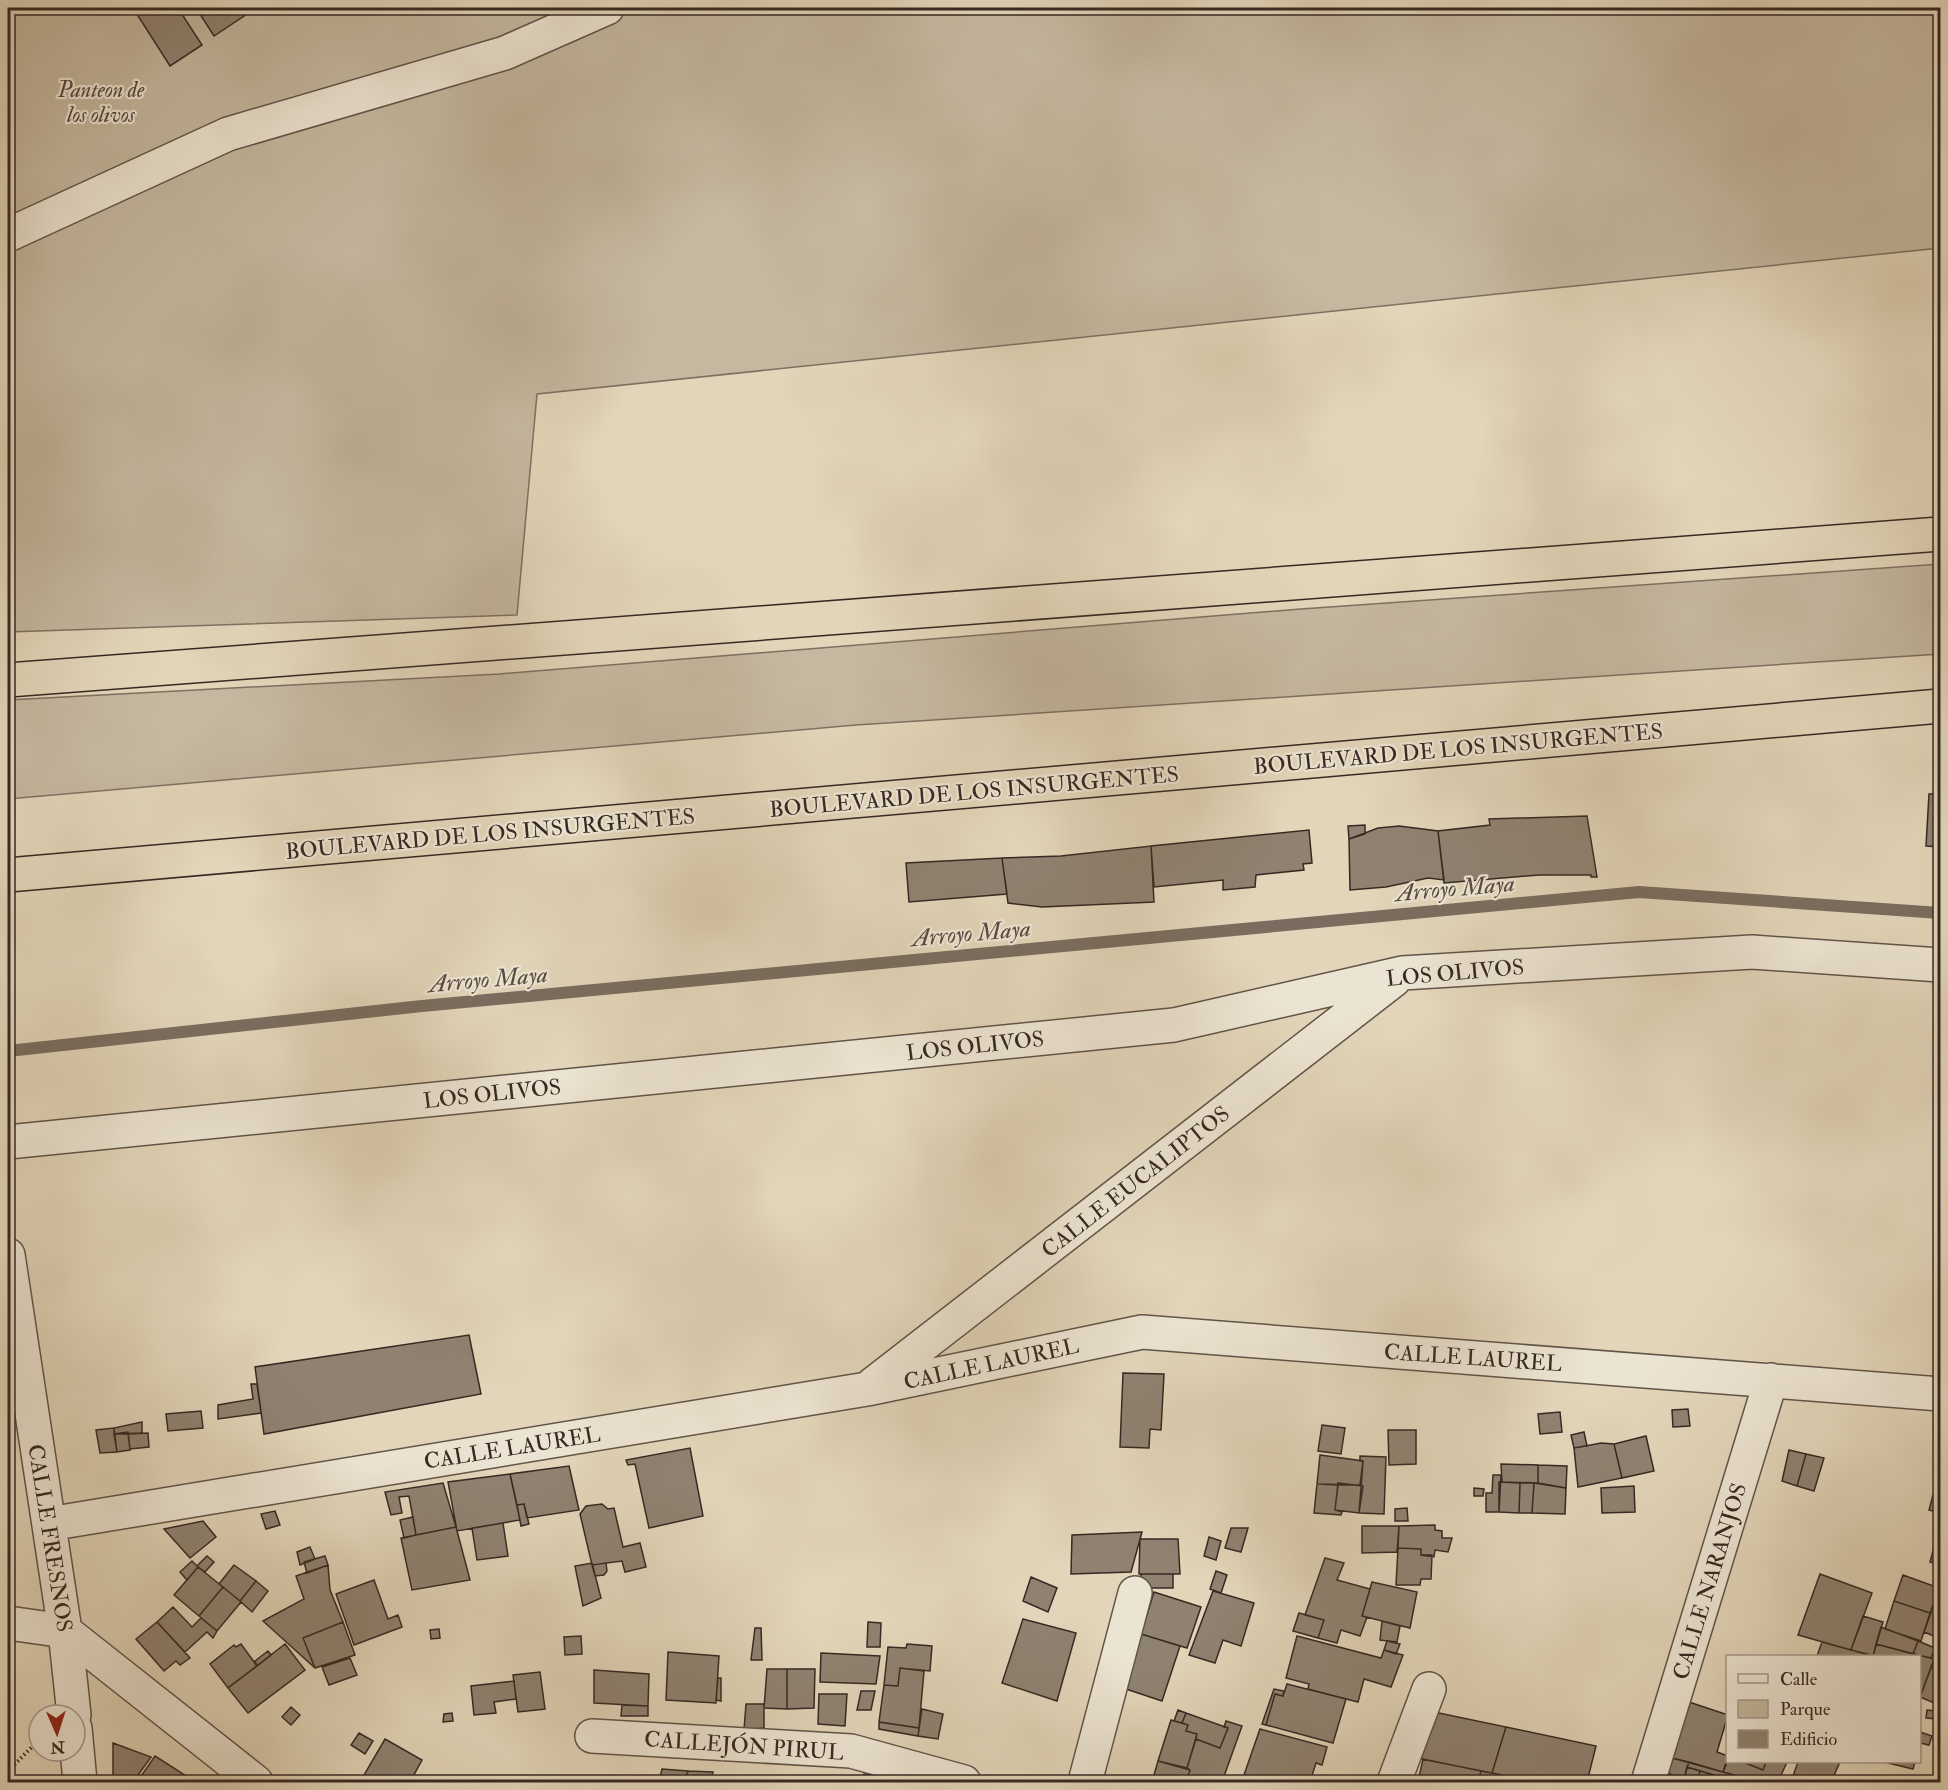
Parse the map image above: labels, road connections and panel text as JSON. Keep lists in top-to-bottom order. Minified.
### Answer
{"streets":{"highway":["BOULEVARD DE LOS INSURGENTES"],"street":["LOS OLIVOS","CALLE EUCALIPTOS","CALLE LAUREL","CALLE FRESNOS","CALLE NARANJOS","CALLEJÓN PIRUL"]},"crossings":[["LOS OLIVOS","CALLE EUCALIPTOS"],["CALLE EUCALIPTOS","CALLE LAUREL"],["CALLE LAUREL","CALLE FRESNOS"],["CALLE LAUREL","CALLE NARANJOS"]],"water":["Arroyo Maya"],"parks":["Panteon de los olivos"],"legend":["Calle","Parque","Edificio"],"north":"bottom"}
